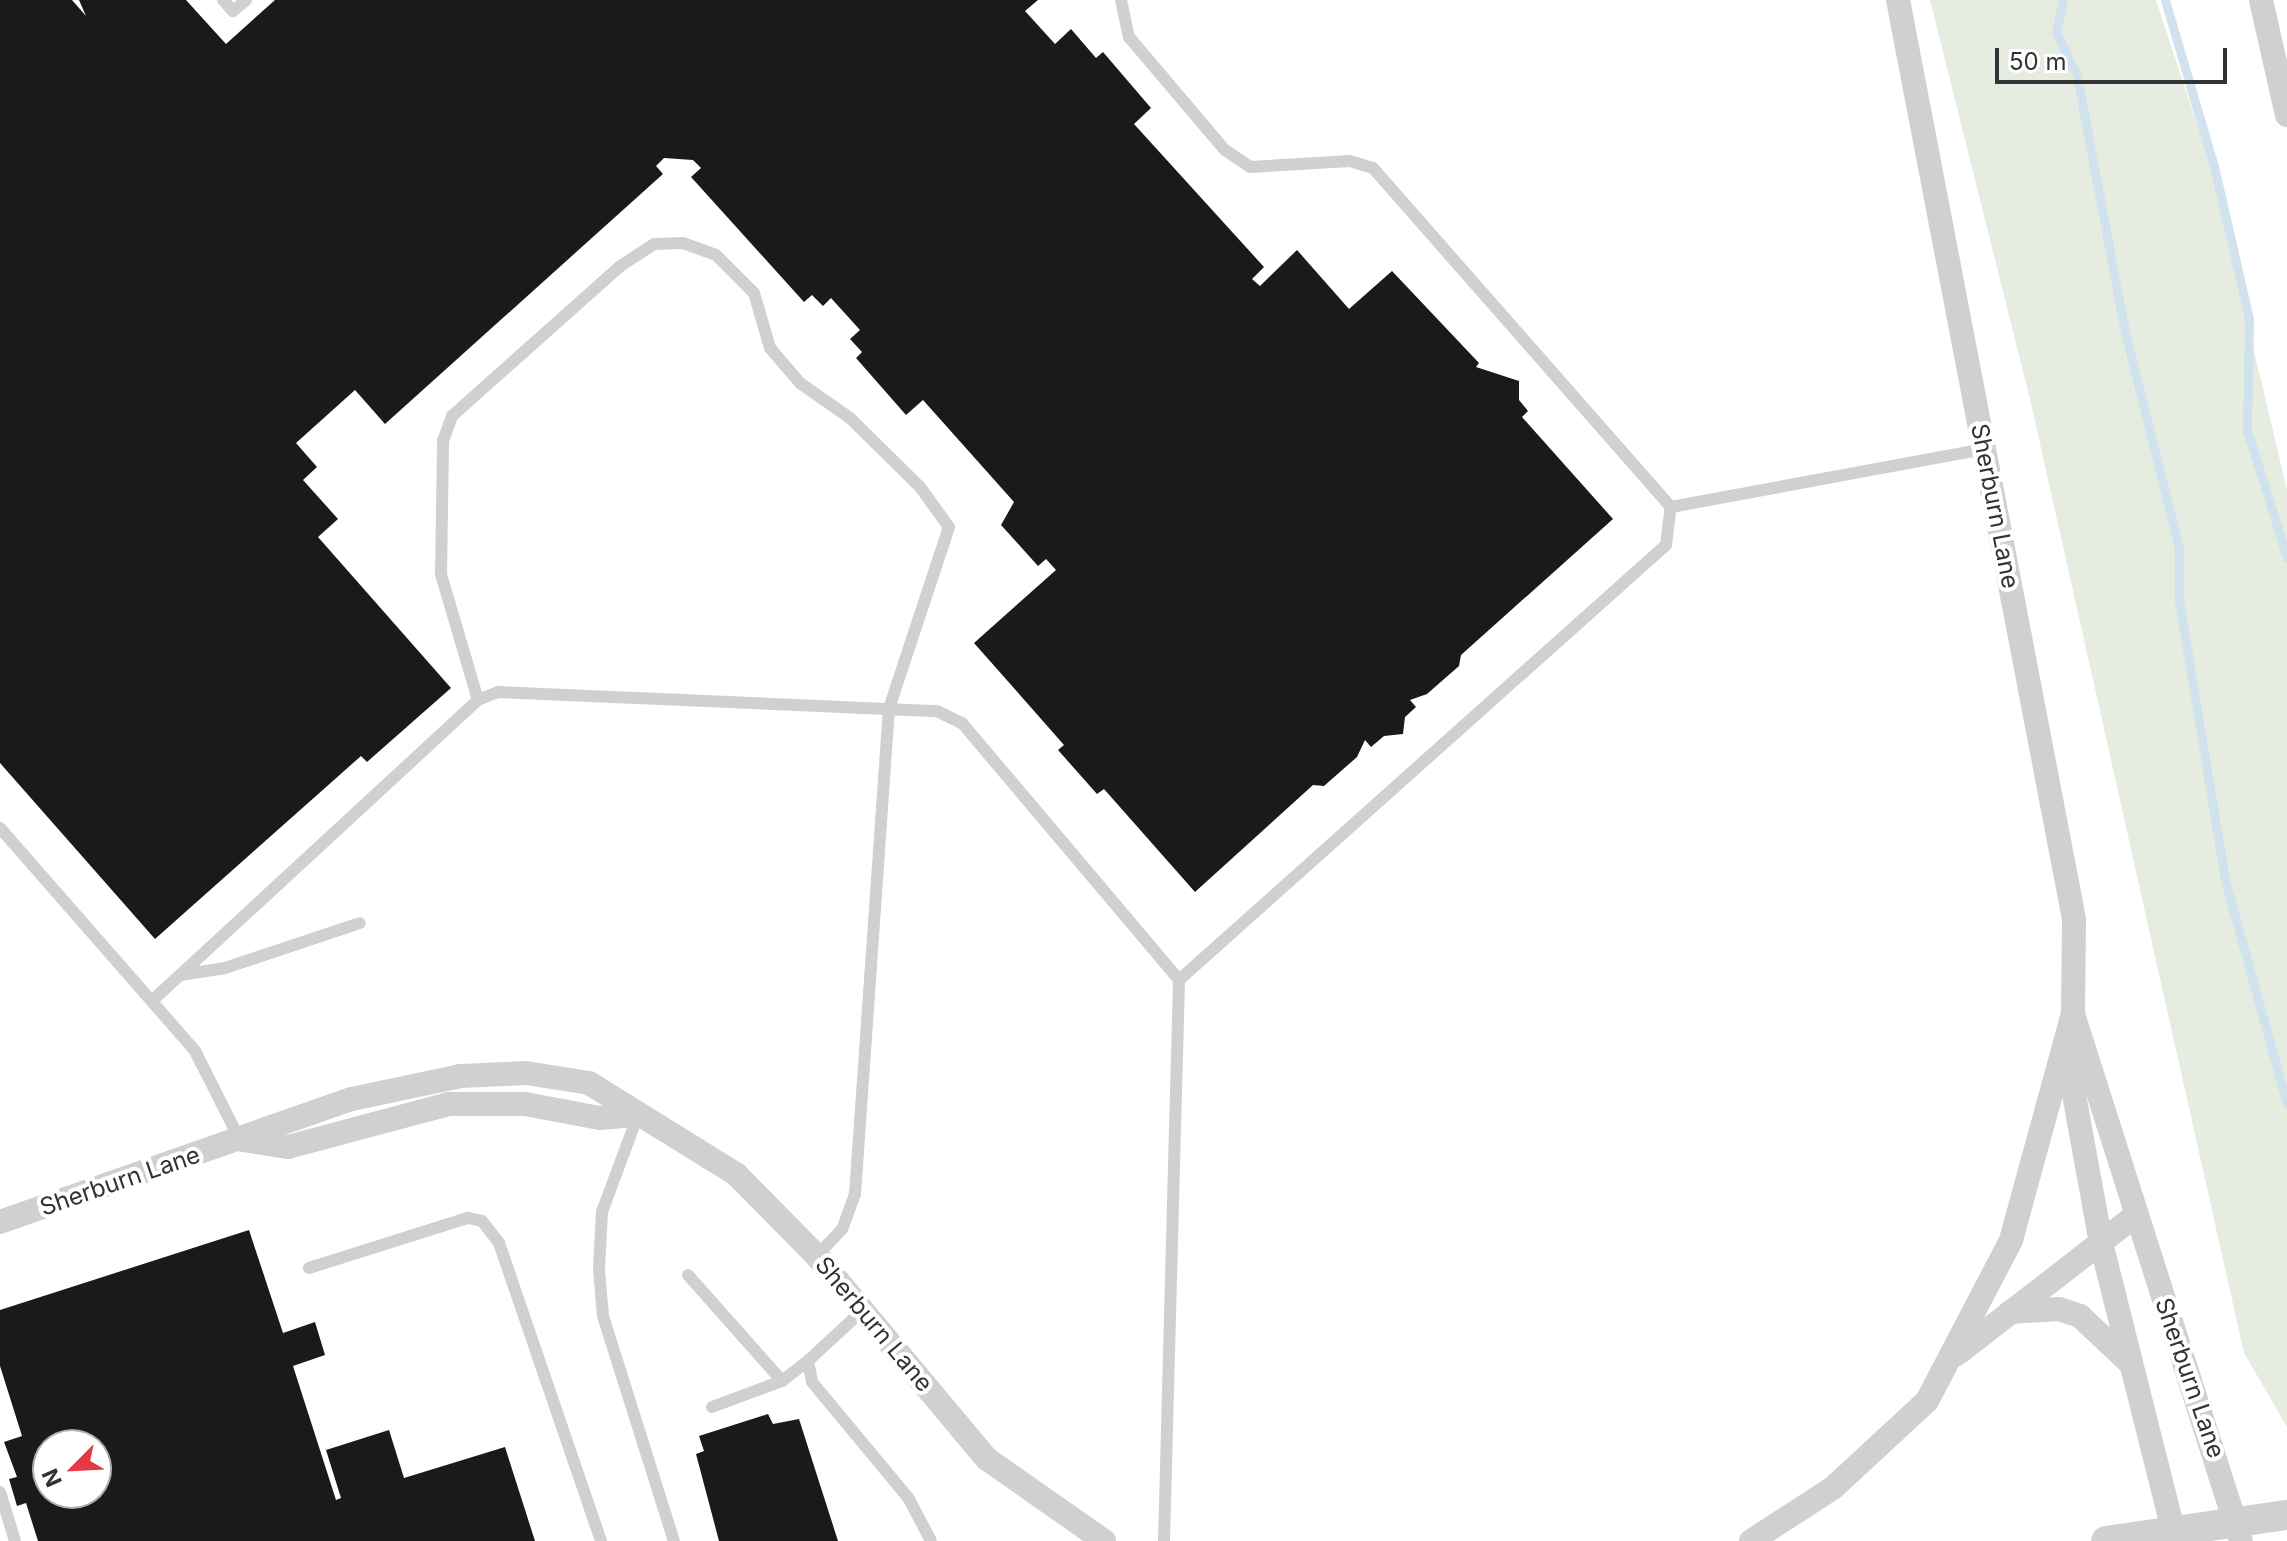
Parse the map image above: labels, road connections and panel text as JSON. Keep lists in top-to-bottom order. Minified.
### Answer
{"streets":{"street":["Sherburn Lane"]},"scale_bar":"50 m","north":"bottom left"}
